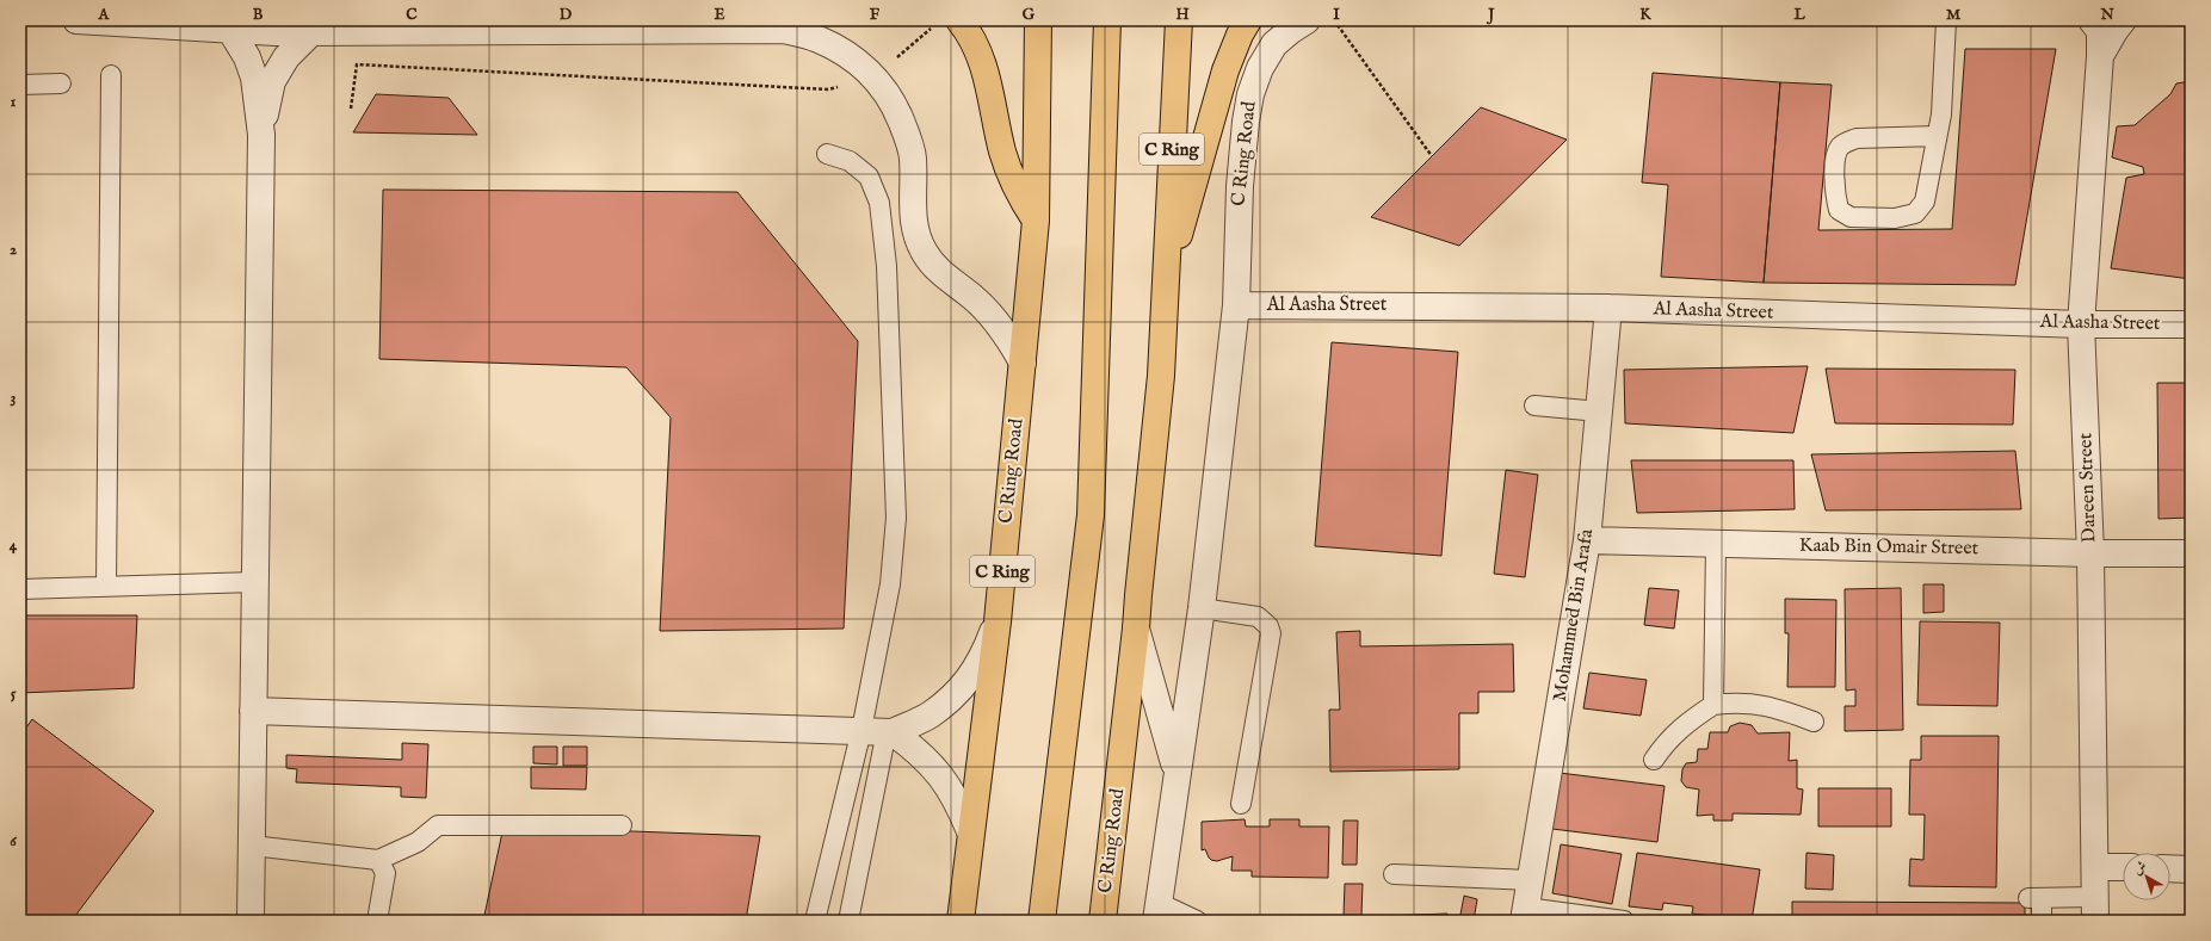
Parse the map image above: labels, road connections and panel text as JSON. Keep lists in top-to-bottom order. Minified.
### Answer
{"streets":{"highway":["C Ring","C Ring Road"],"street":["Al Aasha Street","Dareen Street","Kaab Bin Omair Street","Mohammed Bin Arafa"]},"crossings":[["C Ring Road","Al Aasha Street"],["Al Aasha Street","Dareen Street"],["Al Aasha Street","Mohammed Bin Arafa"],["Dareen Street","Kaab Bin Omair Street"],["Kaab Bin Omair Street","Mohammed Bin Arafa"]],"north":"top left","grid":{"columns":["A","B","C","D","E","F","G","H","I","J","K","L","M","N"],"rows":["1","2","3","4","5","6"]}}
